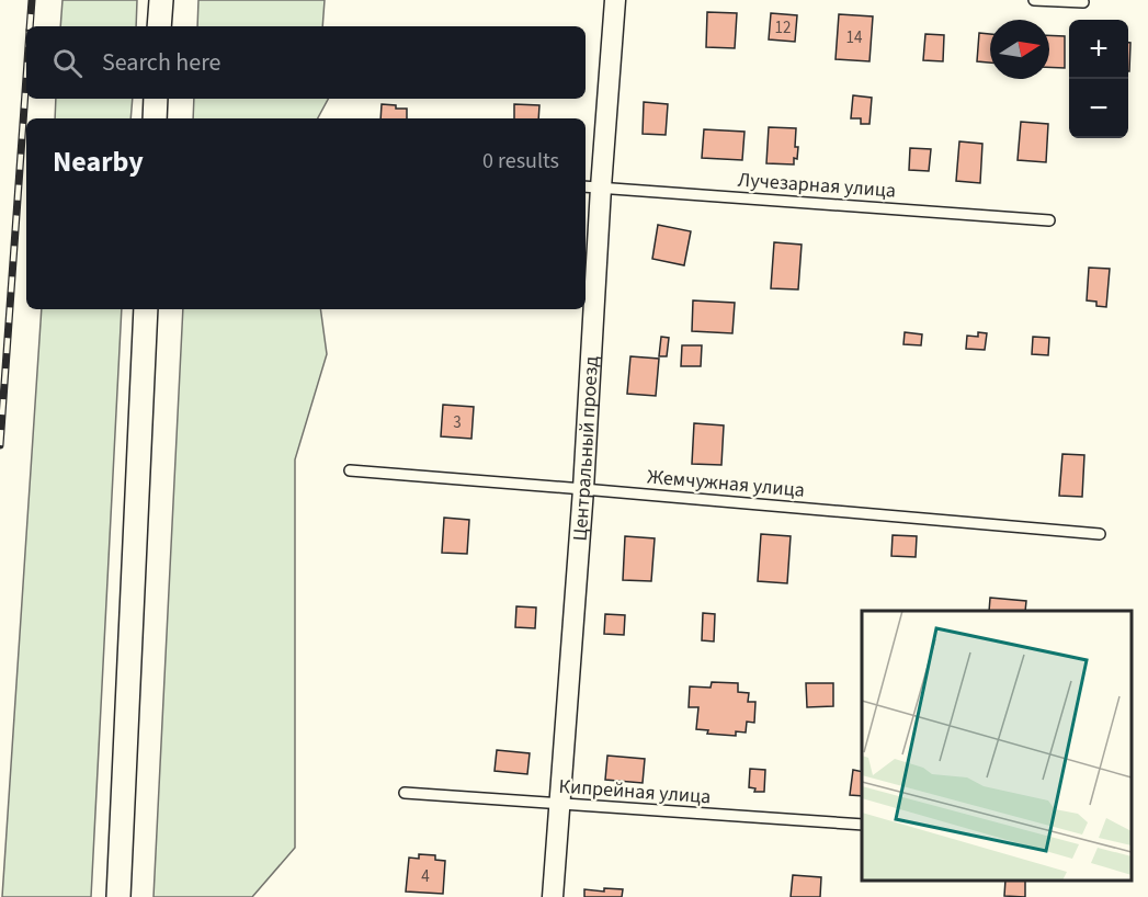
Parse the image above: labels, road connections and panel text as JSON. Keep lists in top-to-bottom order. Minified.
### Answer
{"streets":{"street":["Центральный проезд"],"lane":["Лучезарная улица","Жемчужная улица","Кипрейная улица"]},"crossings":[["Лучезарная улица","Центральный проезд"],["Центральный проезд","Жемчужная улица"],["Центральный проезд","Кипрейная улица"]],"house_numbers":["12","14","3","4"],"north":"right","page":{"map_buttons":["+","−"],"search":"Search here","heading":["Nearby","0 results"]}}
